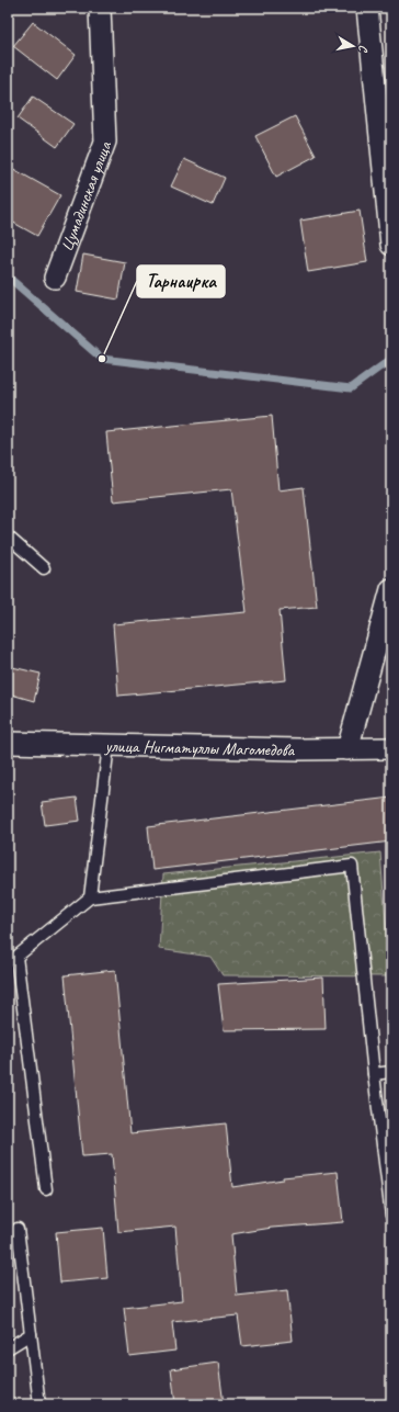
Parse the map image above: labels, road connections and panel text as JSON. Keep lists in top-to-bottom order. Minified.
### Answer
{"streets":{"street":["Цумадинская улица","улица Нигматуллы Магомедова"]},"places":["Тарнаирка"],"north":"right"}
